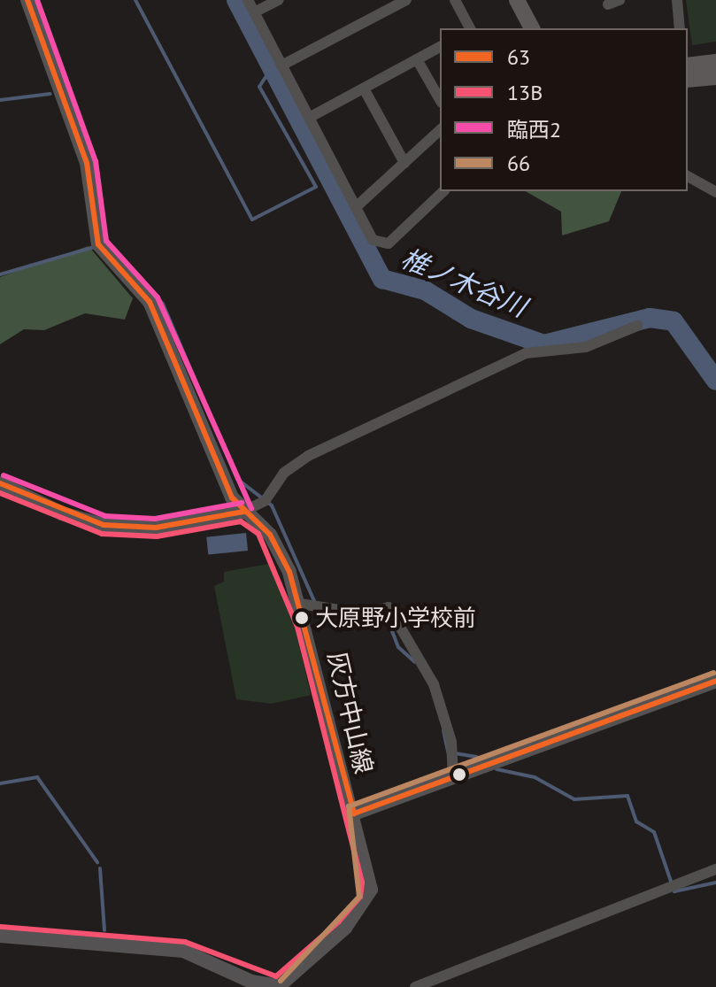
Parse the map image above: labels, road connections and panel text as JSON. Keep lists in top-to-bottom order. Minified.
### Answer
{"streets":{"main road":["灰方中山線"]},"water":["椎ノ木谷川"],"places":["大原野小学校前"],"lines":["transit line 63","transit line 臨西2","transit line 13B","transit line 66"],"legend":["63","13B","臨西2","66"]}
